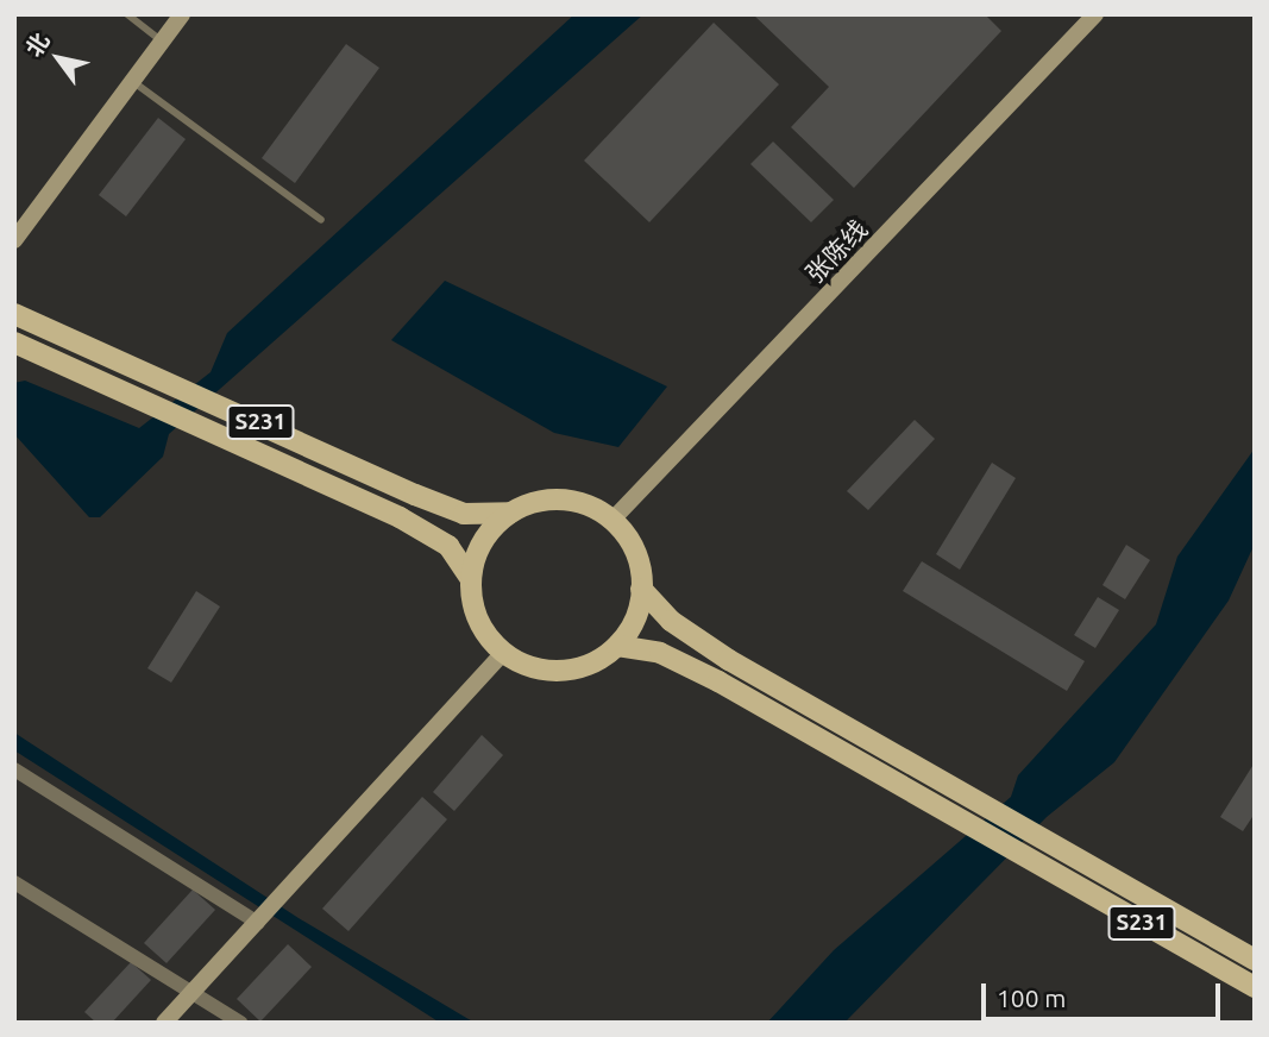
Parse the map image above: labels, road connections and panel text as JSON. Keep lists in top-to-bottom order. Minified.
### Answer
{"streets":{"main road":["S231"],"street":["张陈线"]},"crossings":[["张陈线","S231"]],"scale_bar":"100 m","north":"top left"}
